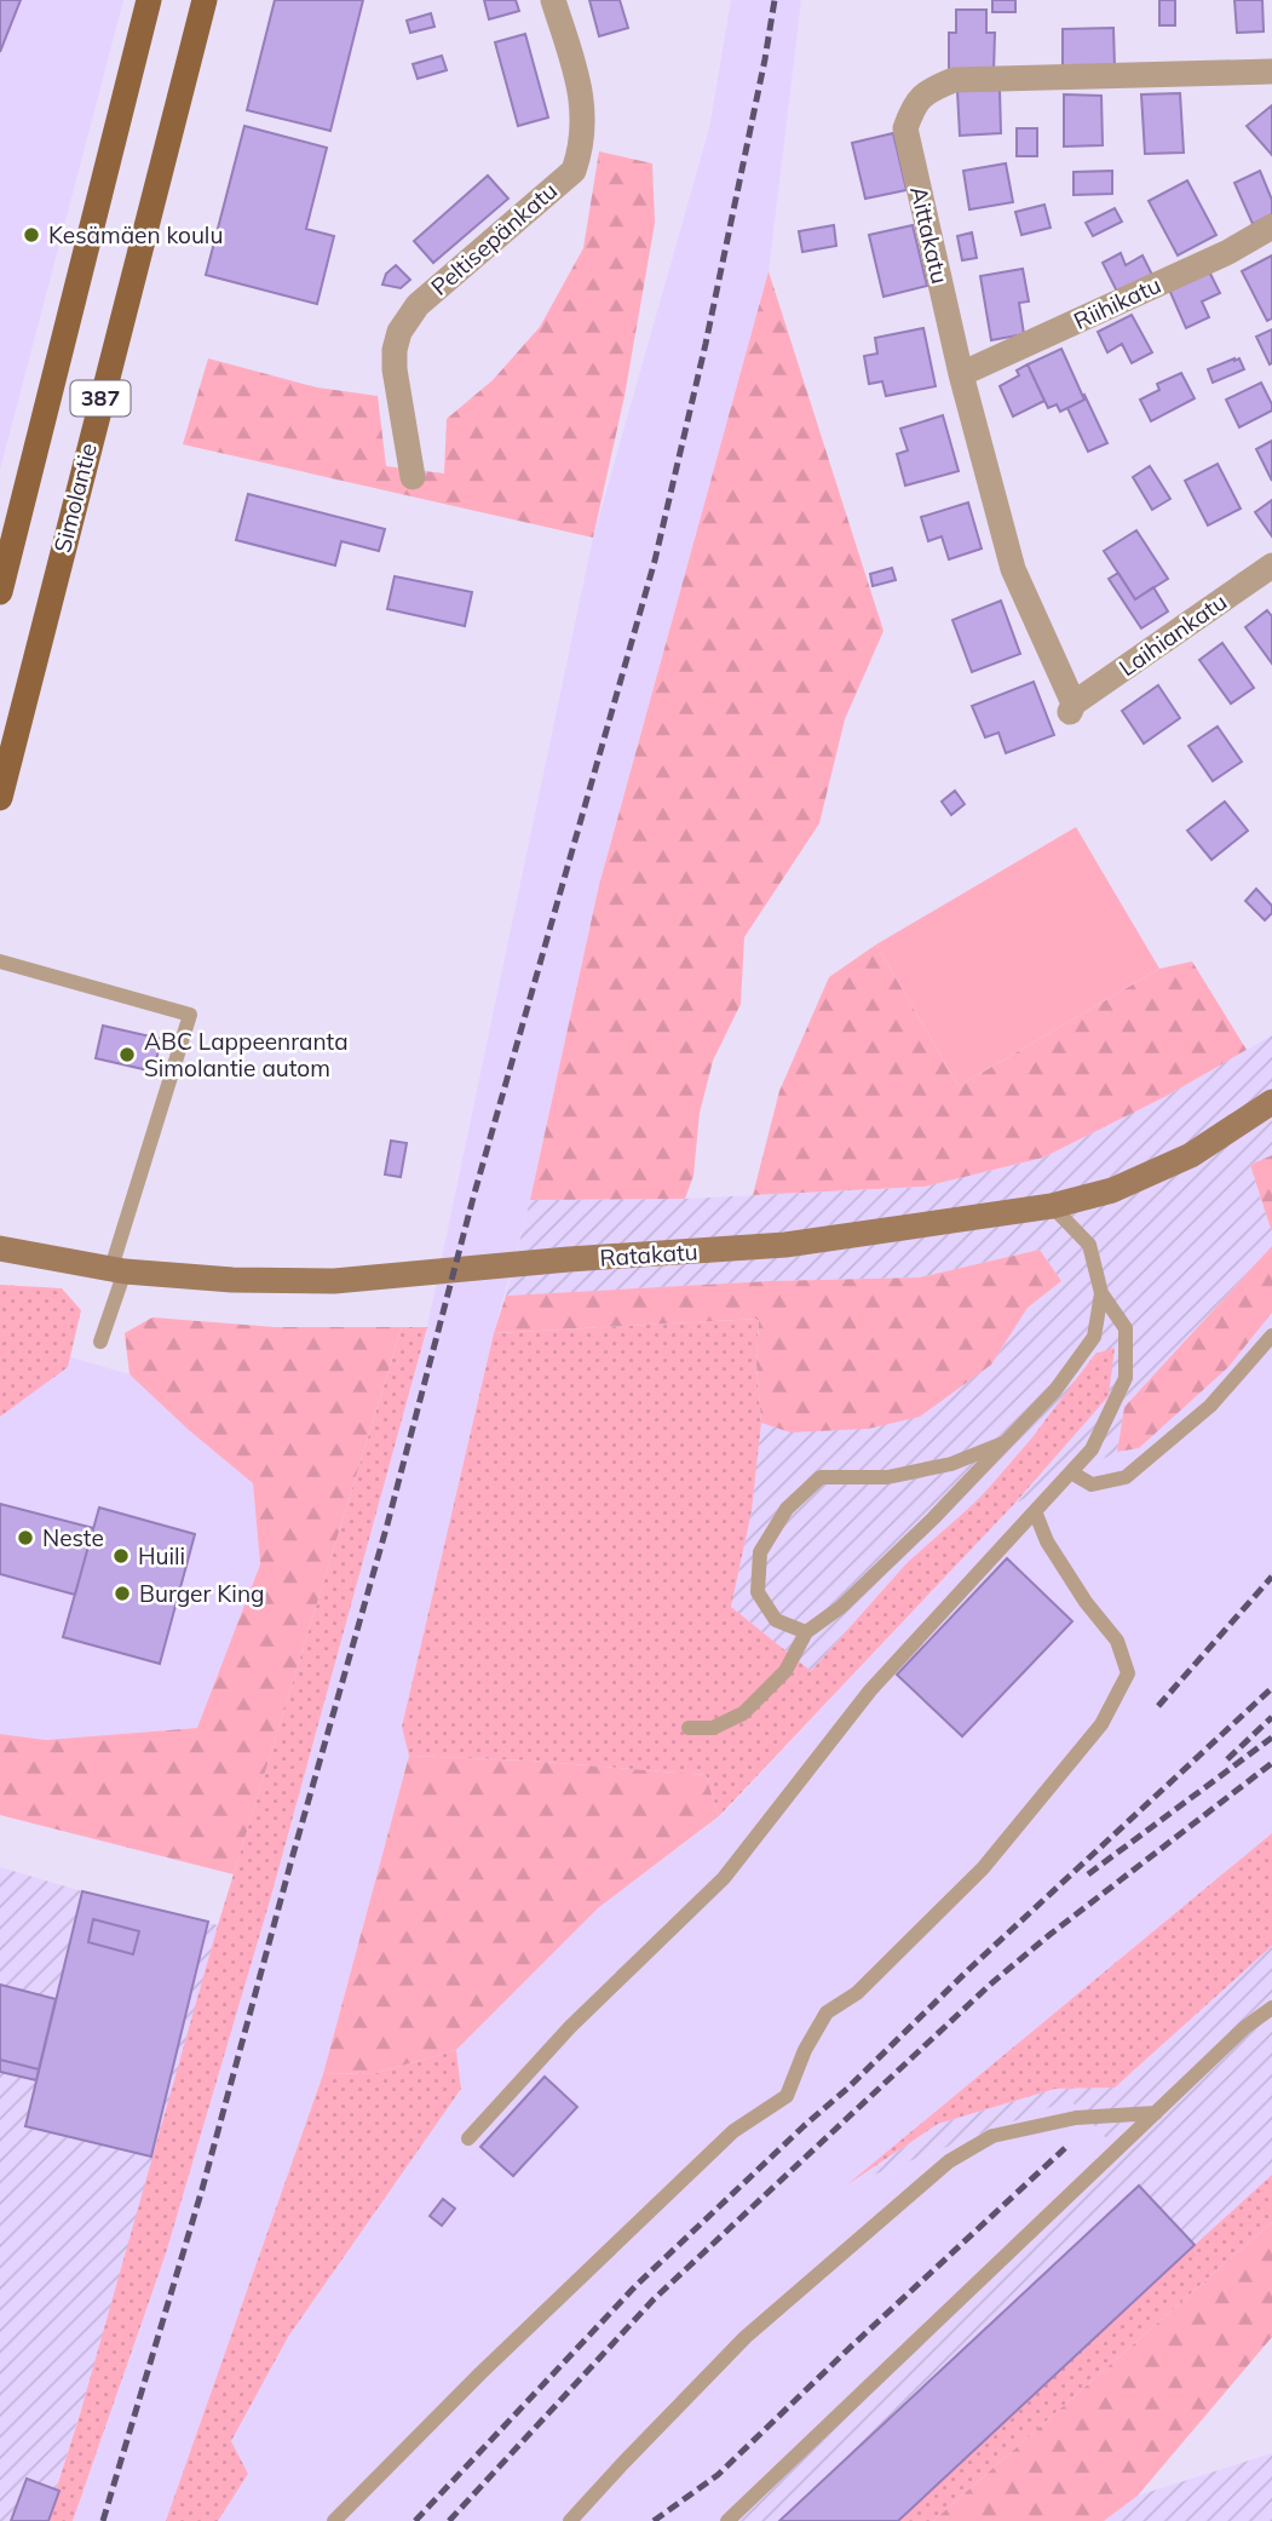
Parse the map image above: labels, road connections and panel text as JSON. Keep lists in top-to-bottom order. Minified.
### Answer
{"streets":{"main road":["387","Simolantie","Ratakatu"],"street":["Aittakatu","Peltisepänkatu","Riihikatu","Laihiankatu"]},"crossings":[["Aittakatu","Riihikatu"],["Aittakatu","Laihiankatu"]],"places":["Kesämäen koulu","ABC Lappeenranta Simolantie autom","Neste","Huili","Burger King"]}
